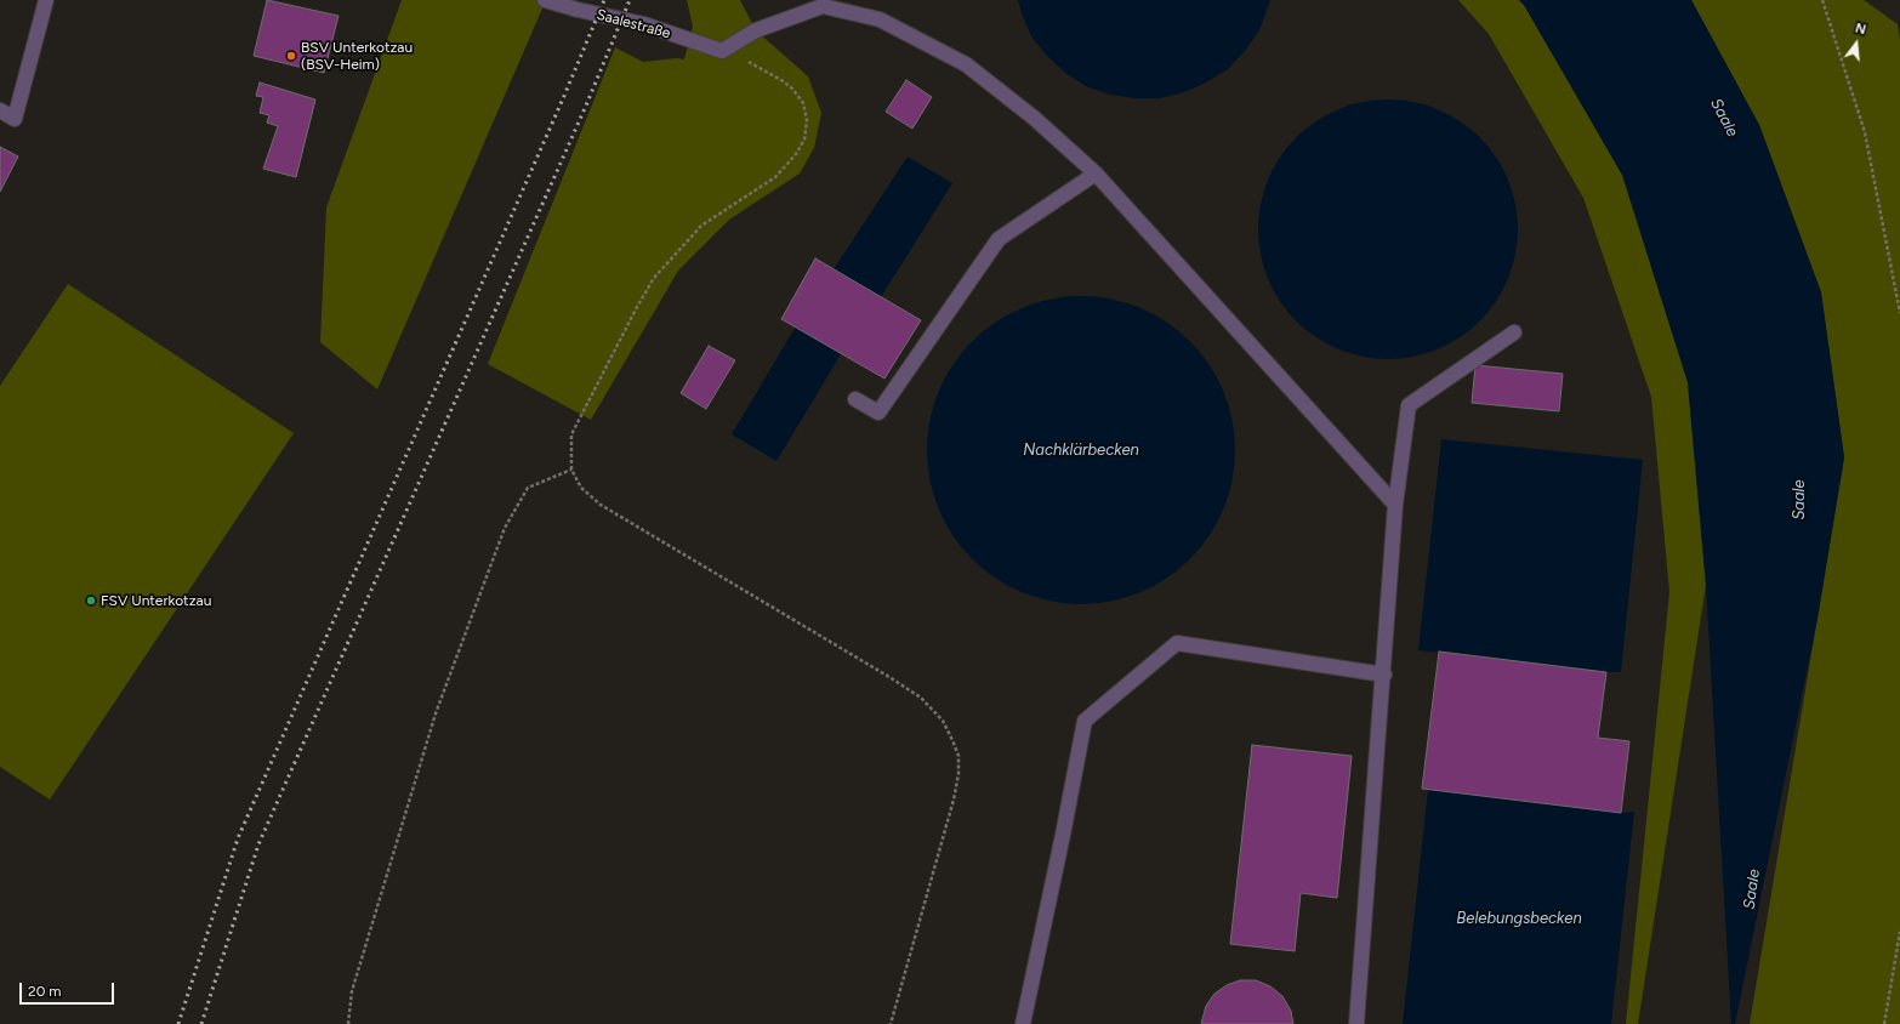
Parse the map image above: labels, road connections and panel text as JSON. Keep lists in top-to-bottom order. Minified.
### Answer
{"streets":{"street":["Saalestraße"]},"water":["Saale","Nachklärbecken","Belebungsbecken"],"places":["BSV Unterkotzau (BSV-Heim)","FSV Unterkotzau"],"scale_bar":"20 m","north":"top"}
